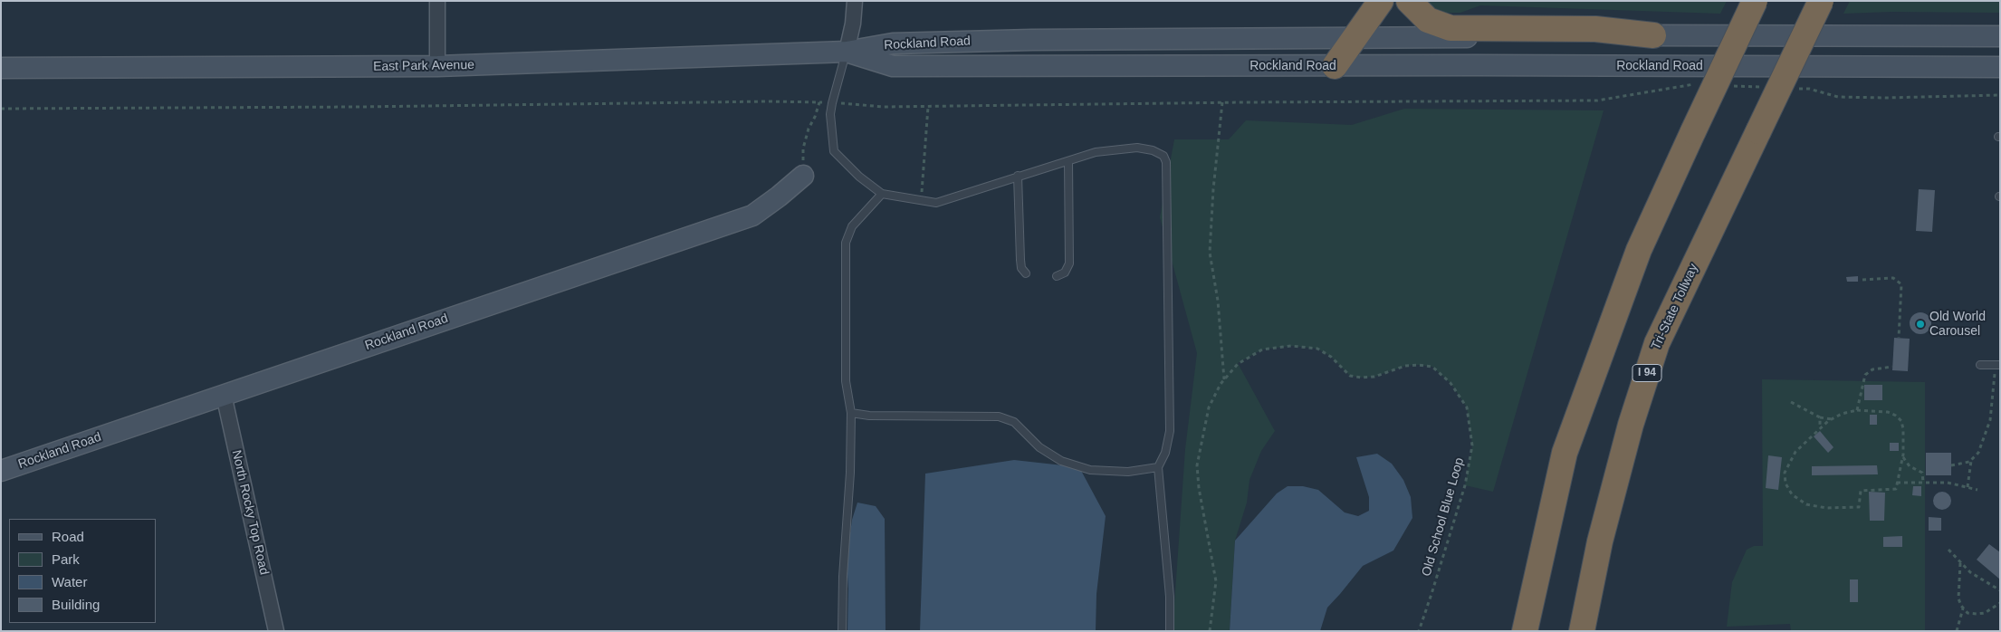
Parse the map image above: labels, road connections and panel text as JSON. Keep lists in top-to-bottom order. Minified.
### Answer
{"streets":{"highway":["Tri-State Tollway","I 94"],"main road":["Rockland Road","East Park Avenue"],"street":["North Rocky Top Road"],"path":["Old School Blue Loop"]},"crossings":[["Rockland Road","East Park Avenue"],["Rockland Road","North Rocky Top Road"]],"places":["Old World Carousel"],"legend":["Road","Park","Water","Building"]}
